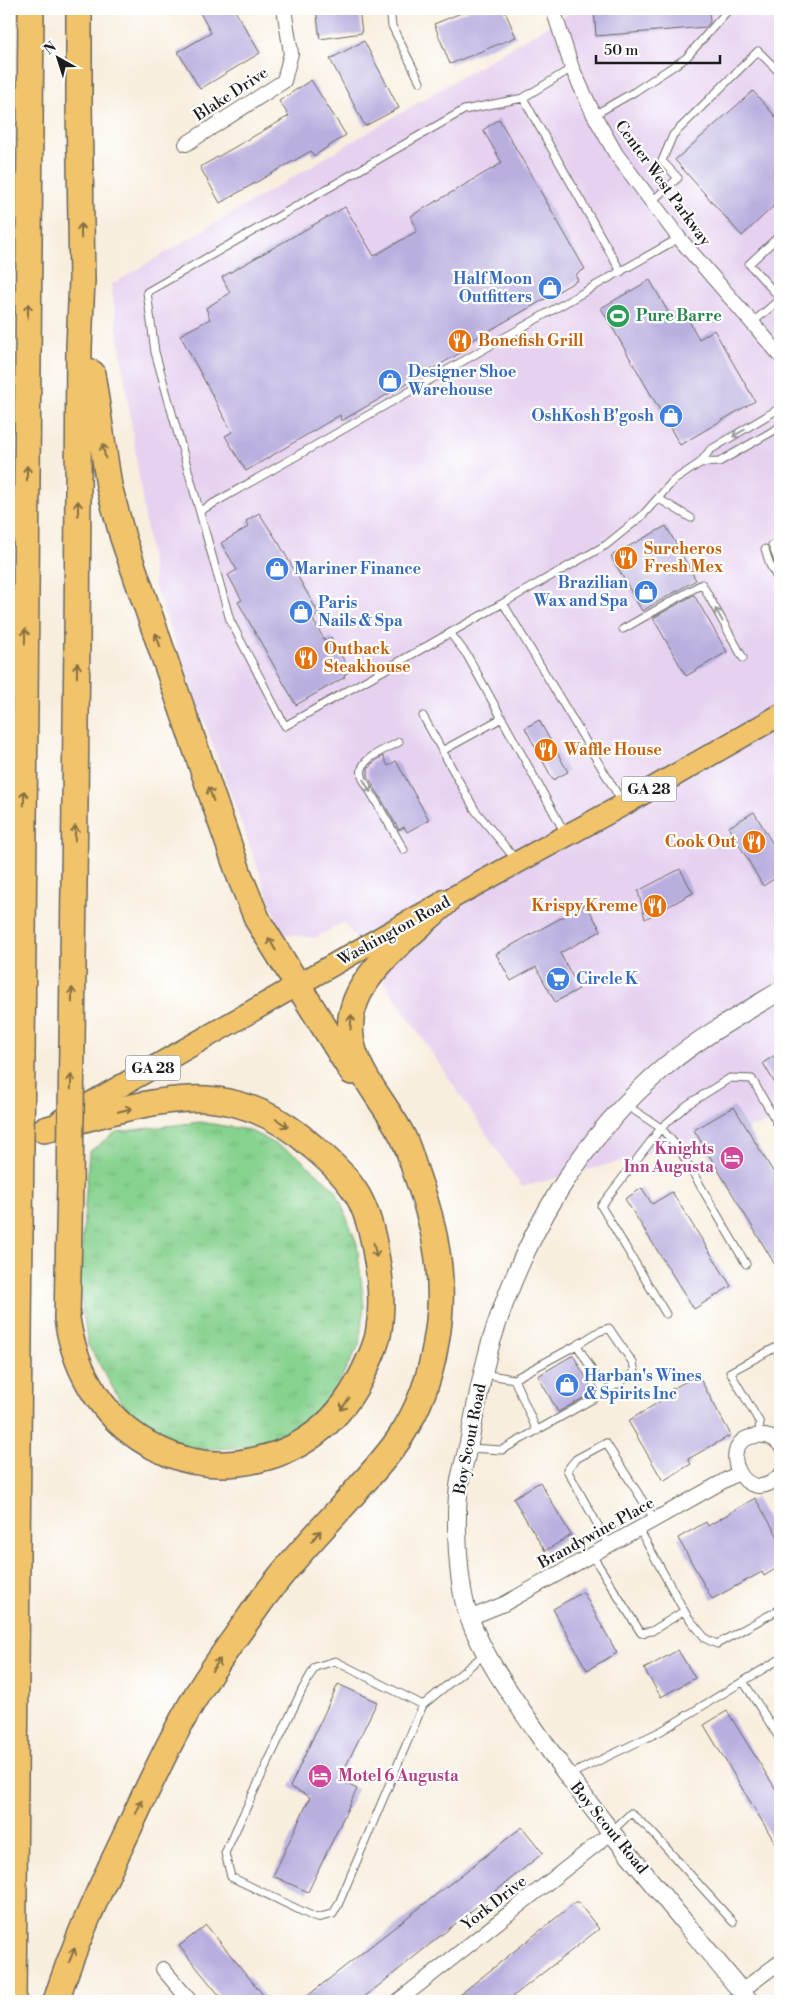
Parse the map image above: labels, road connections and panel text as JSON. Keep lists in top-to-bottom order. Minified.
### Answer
{"streets":{"main road":["GA 28","Washington Road"],"street":["Blake Drive","Center West Parkway","Boy Scout Road","Brandywine Place","York Drive"]},"crossings":[["Boy Scout Road","Brandywine Place"],["Boy Scout Road","York Drive"]],"places":{"shop":["Half Moon Outfitters","Designer Shoe Warehouse","OshKosh B'gosh","Mariner Finance","Brazilian Wax and Spa","Paris Nails & Spa","Harban's Wines & Spirits Inc"],"sports":["Pure Barre"],"restaurant":["Bonefish Grill","Surcheros Fresh Mex","Outback Steakhouse","Waffle House","Cook Out","Krispy Kreme"],"supermarket":["Circle K"],"hotel":["Knights Inn Augusta","Motel 6 Augusta"]},"scale_bar":"50 m","north":"top left"}
